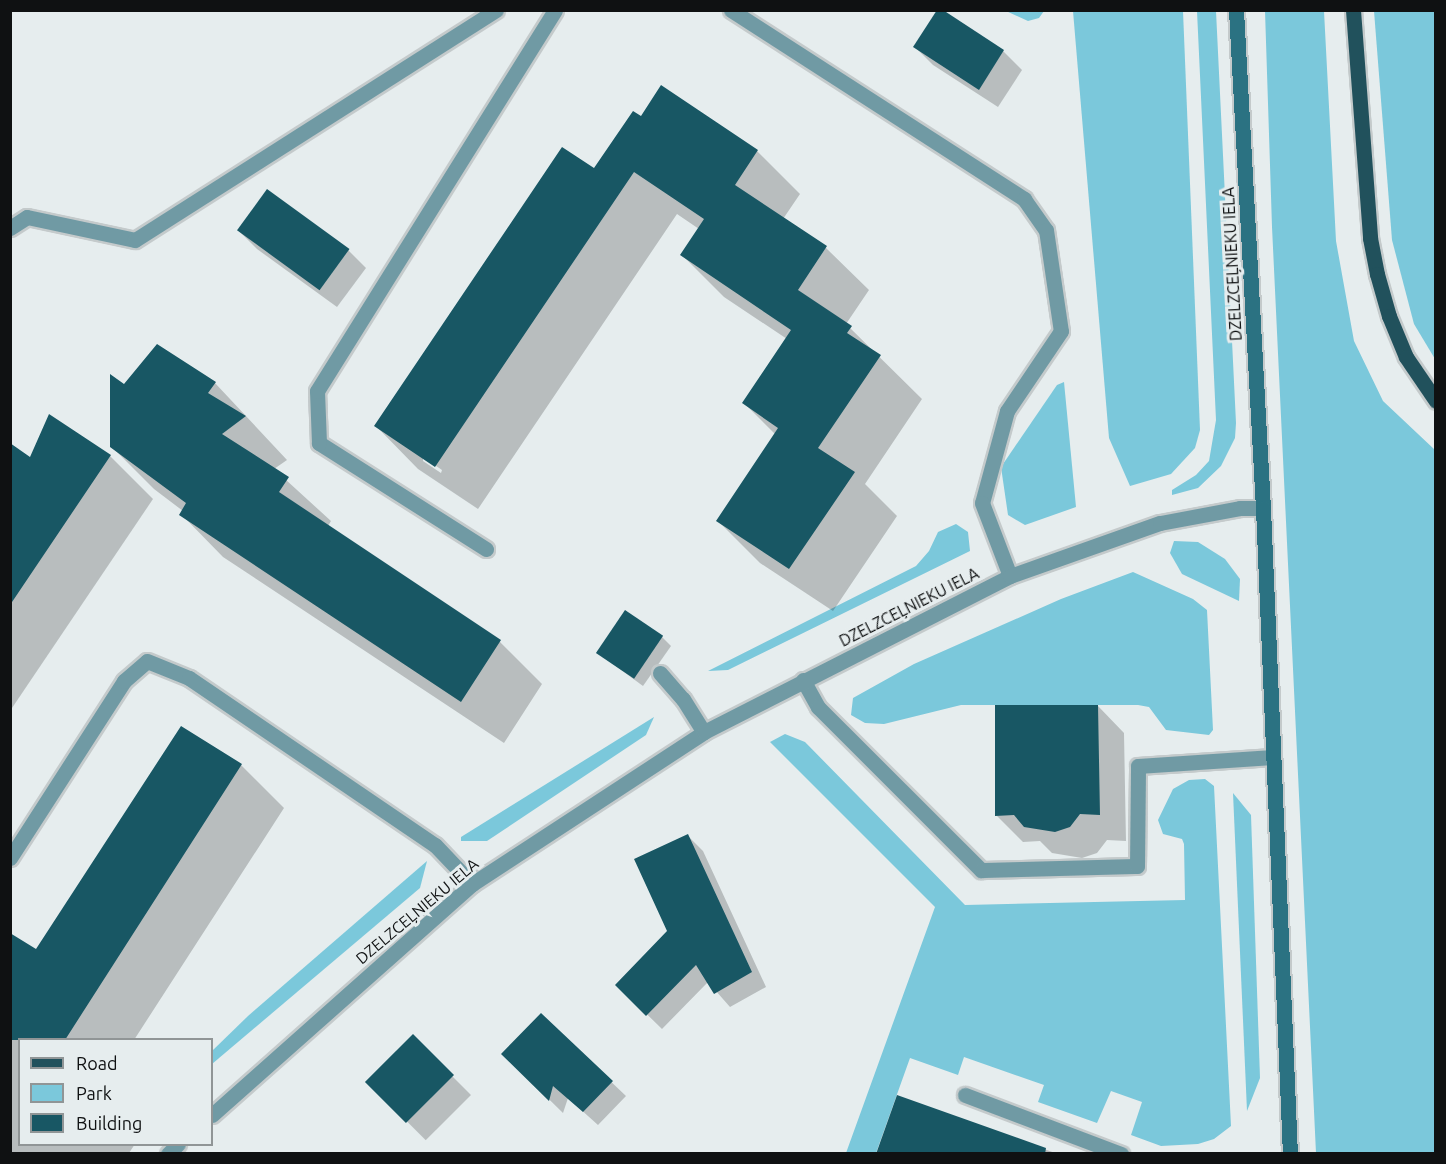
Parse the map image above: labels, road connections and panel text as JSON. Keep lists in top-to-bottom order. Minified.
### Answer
{"streets":{"main road":["DZELZCEĻNIEKU IELA"]},"legend":["Road","Park","Building"]}
